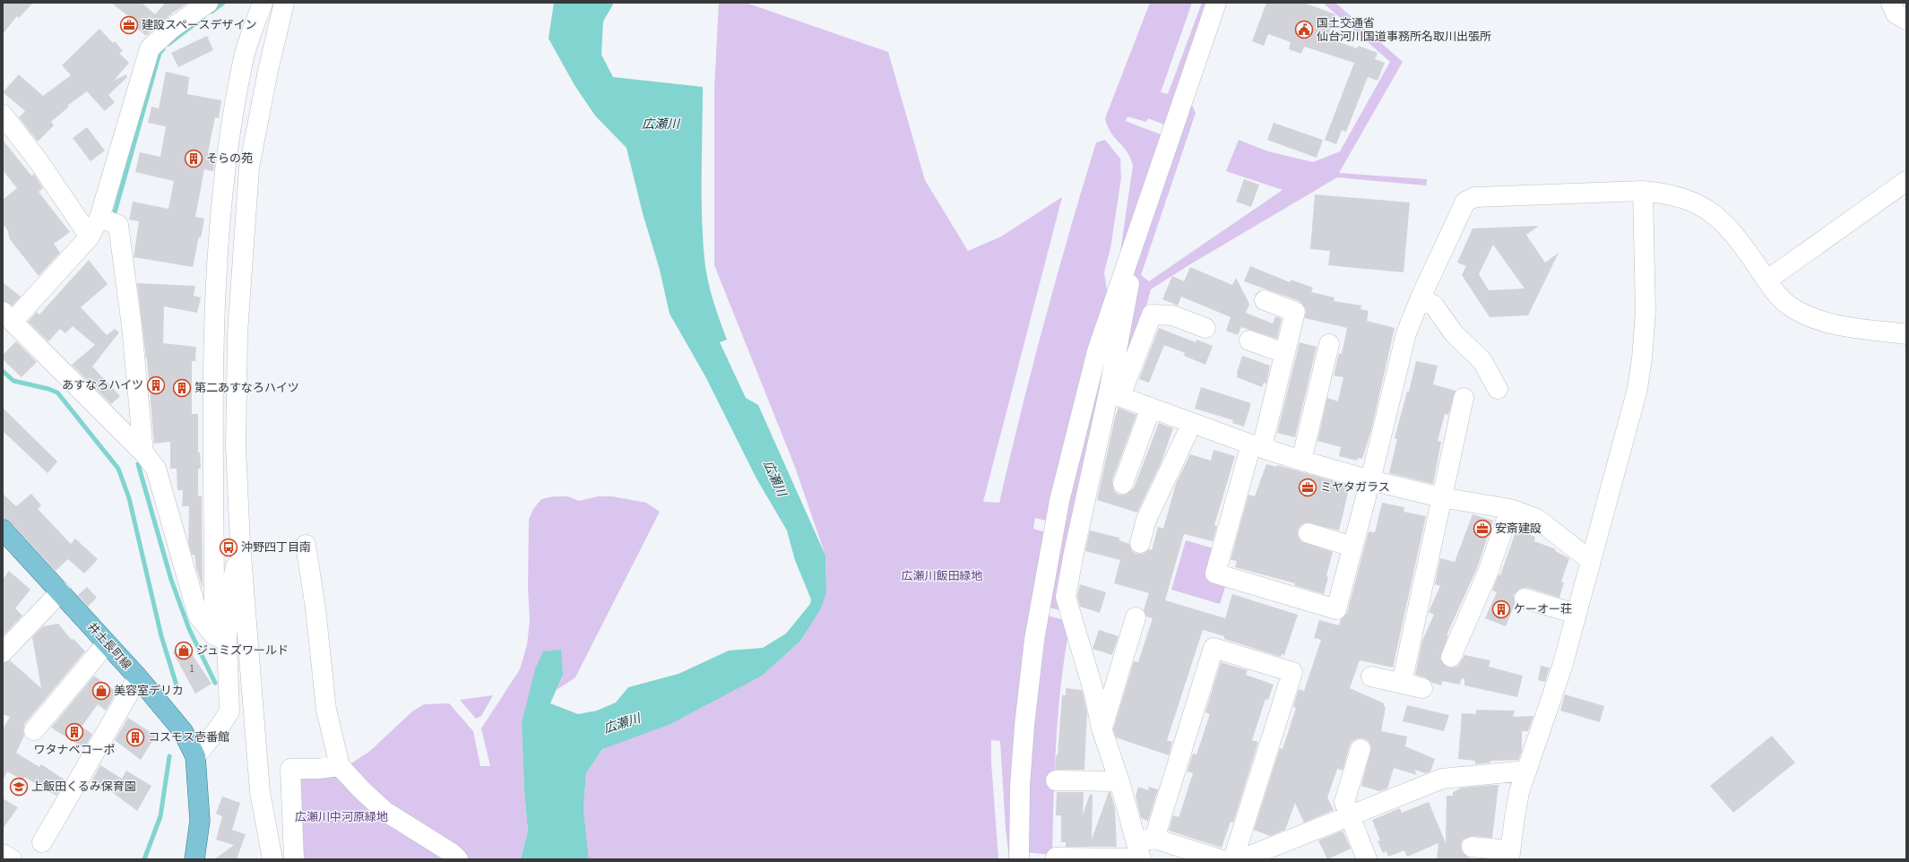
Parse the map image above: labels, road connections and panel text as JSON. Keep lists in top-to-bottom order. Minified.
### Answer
{"streets":{"main road":["井土長町線"]},"water":["広瀬川"],"parks":["広瀬川飯田緑地","広瀬川中河原緑地"],"places":{"office":["建設スペースデザイン","ミヤタガラス","安斎建設"],"public building":["国土交通省 仙台河川国道事務所名取川出張所"],"building":["そらの苑","あすなろハイツ","第二あすなろハイツ","ケーオー荘","ワタナベコーポ","コスモス壱番館"],"bus stop":["沖野四丁目南"],"shop":["ジュミズワールド","美容室デリカ"],"school or university":["上飯田くるみ保育園"]},"house_numbers":["1"]}
